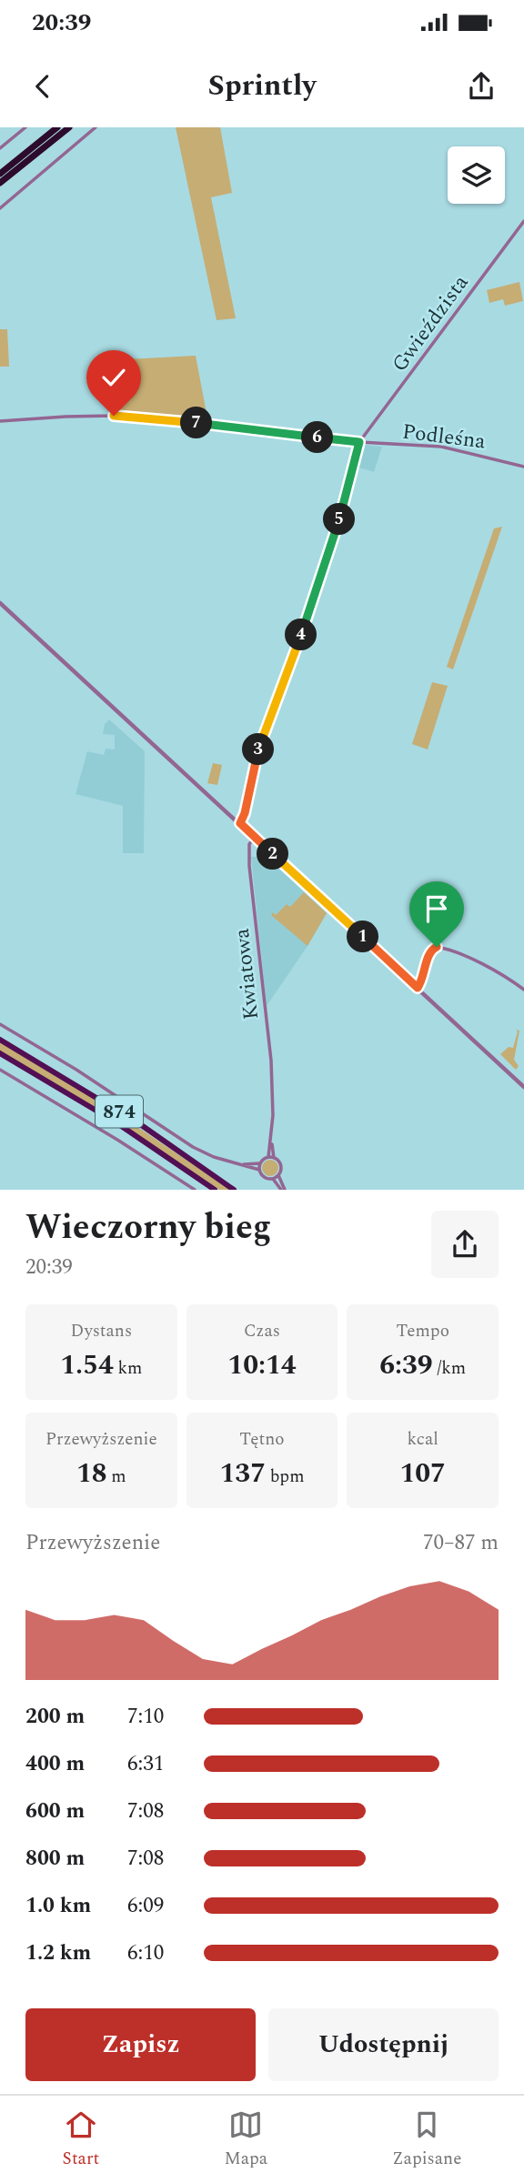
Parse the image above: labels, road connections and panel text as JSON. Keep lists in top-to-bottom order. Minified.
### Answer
{"streets":{"main road":["874"],"street":["Gwieździsta","Podleśna","Kwiatowa"]},"crossings":[["Gwieździsta","Podleśna"]],"page":{"status":"20:39","header":"Sprintly","pins":["7","6","5","4","3","2","1"],"heading":["Wieczorny bieg","20:39"],"stats":[["Dystans","1.54 km"],["Czas","10:14"],["Tempo","6:39 /km"],["Przewyższenie","18 m"],["Tętno","137 bpm"],["kcal","107"]],"chart":["Przewyższenie","70–87 m"],"list":[{"name":"200 m","note":"7:10"},{"name":"400 m","note":"6:31"},{"name":"600 m","note":"7:08"},{"name":"800 m","note":"7:08"},{"name":"1.0 km","note":"6:09"},{"name":"1.2 km","note":"6:10"}],"buttons":["Zapisz","Udostępnij"],"tabs":["Start","Mapa","Zapisane"]}}
